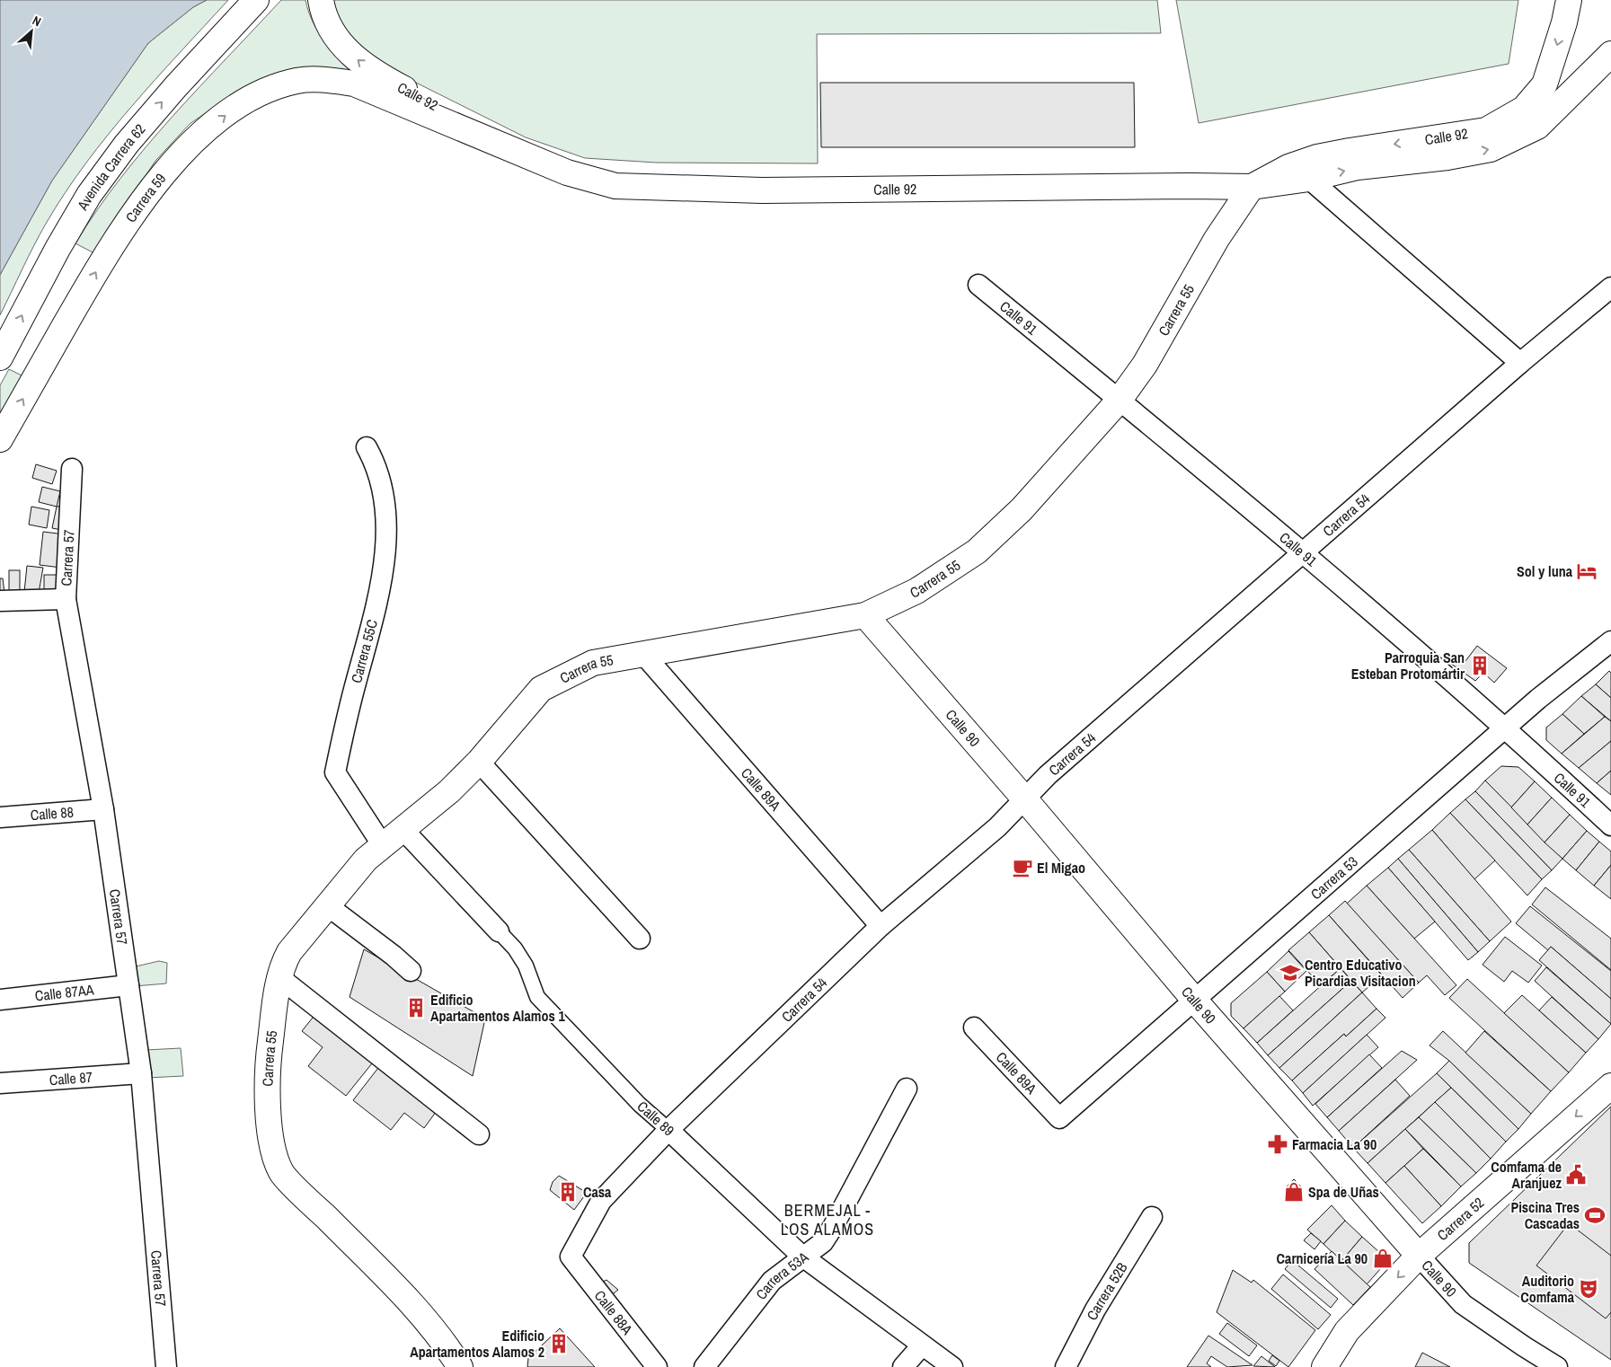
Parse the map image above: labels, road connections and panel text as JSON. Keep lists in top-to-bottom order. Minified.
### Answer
{"streets":{"main road":["Calle 92","Avenida Carrera 62","Carrera 59","Carrera 55","Calle 90","Carrera 52"],"street":["Calle 91","Carrera 54","Carrera 57","Carrera 55C","Calle 89A","Calle 88","Carrera 53","Calle 87AA","Calle 87","Calle 89","Carrera 53A","Carrera 52B","Calle 88A"]},"crossings":[["Calle 92","Carrera 59"],["Calle 92","Carrera 55"],["Carrera 55","Calle 91"],["Carrera 55","Carrera 55C"],["Carrera 55","Calle 90"],["Carrera 55","Calle 89A"],["Carrera 55","Calle 89"],["Calle 91","Carrera 54"],["Calle 91","Carrera 53"],["Carrera 54","Calle 90"],["Carrera 54","Calle 89A"],["Carrera 54","Calle 89"],["Carrera 54","Calle 88A"],["Carrera 57","Calle 88"],["Carrera 57","Calle 87AA"],["Carrera 57","Calle 87"],["Calle 90","Carrera 53"],["Calle 90","Carrera 52"],["Calle 89A","Carrera 53"],["Calle 89","Carrera 53A"]],"one_way":["Avenida Carrera 62","Carrera 59","Carrera 52"],"districts":["BERMEJAL - LOS ALAMOS"],"places":{"hotel":["Sol y luna"],"building":["Parroquia San Esteban Protomártir","Edificio Apartamentos Alamos 1","Casa","Edificio Apartamentos Alamos 2"],"cafe":["El Migao"],"school or university":["Centro Educativo Picardias Visitacion"],"pharmacy":["Farmacia La 90"],"public building":["Comfama de Aranjuez"],"shop":["Spa de Uñas","Carnicería La 90"],"sports":["Piscina Tres Cascadas"],"theatre":["Auditorio Comfama"]},"north":"top right"}
